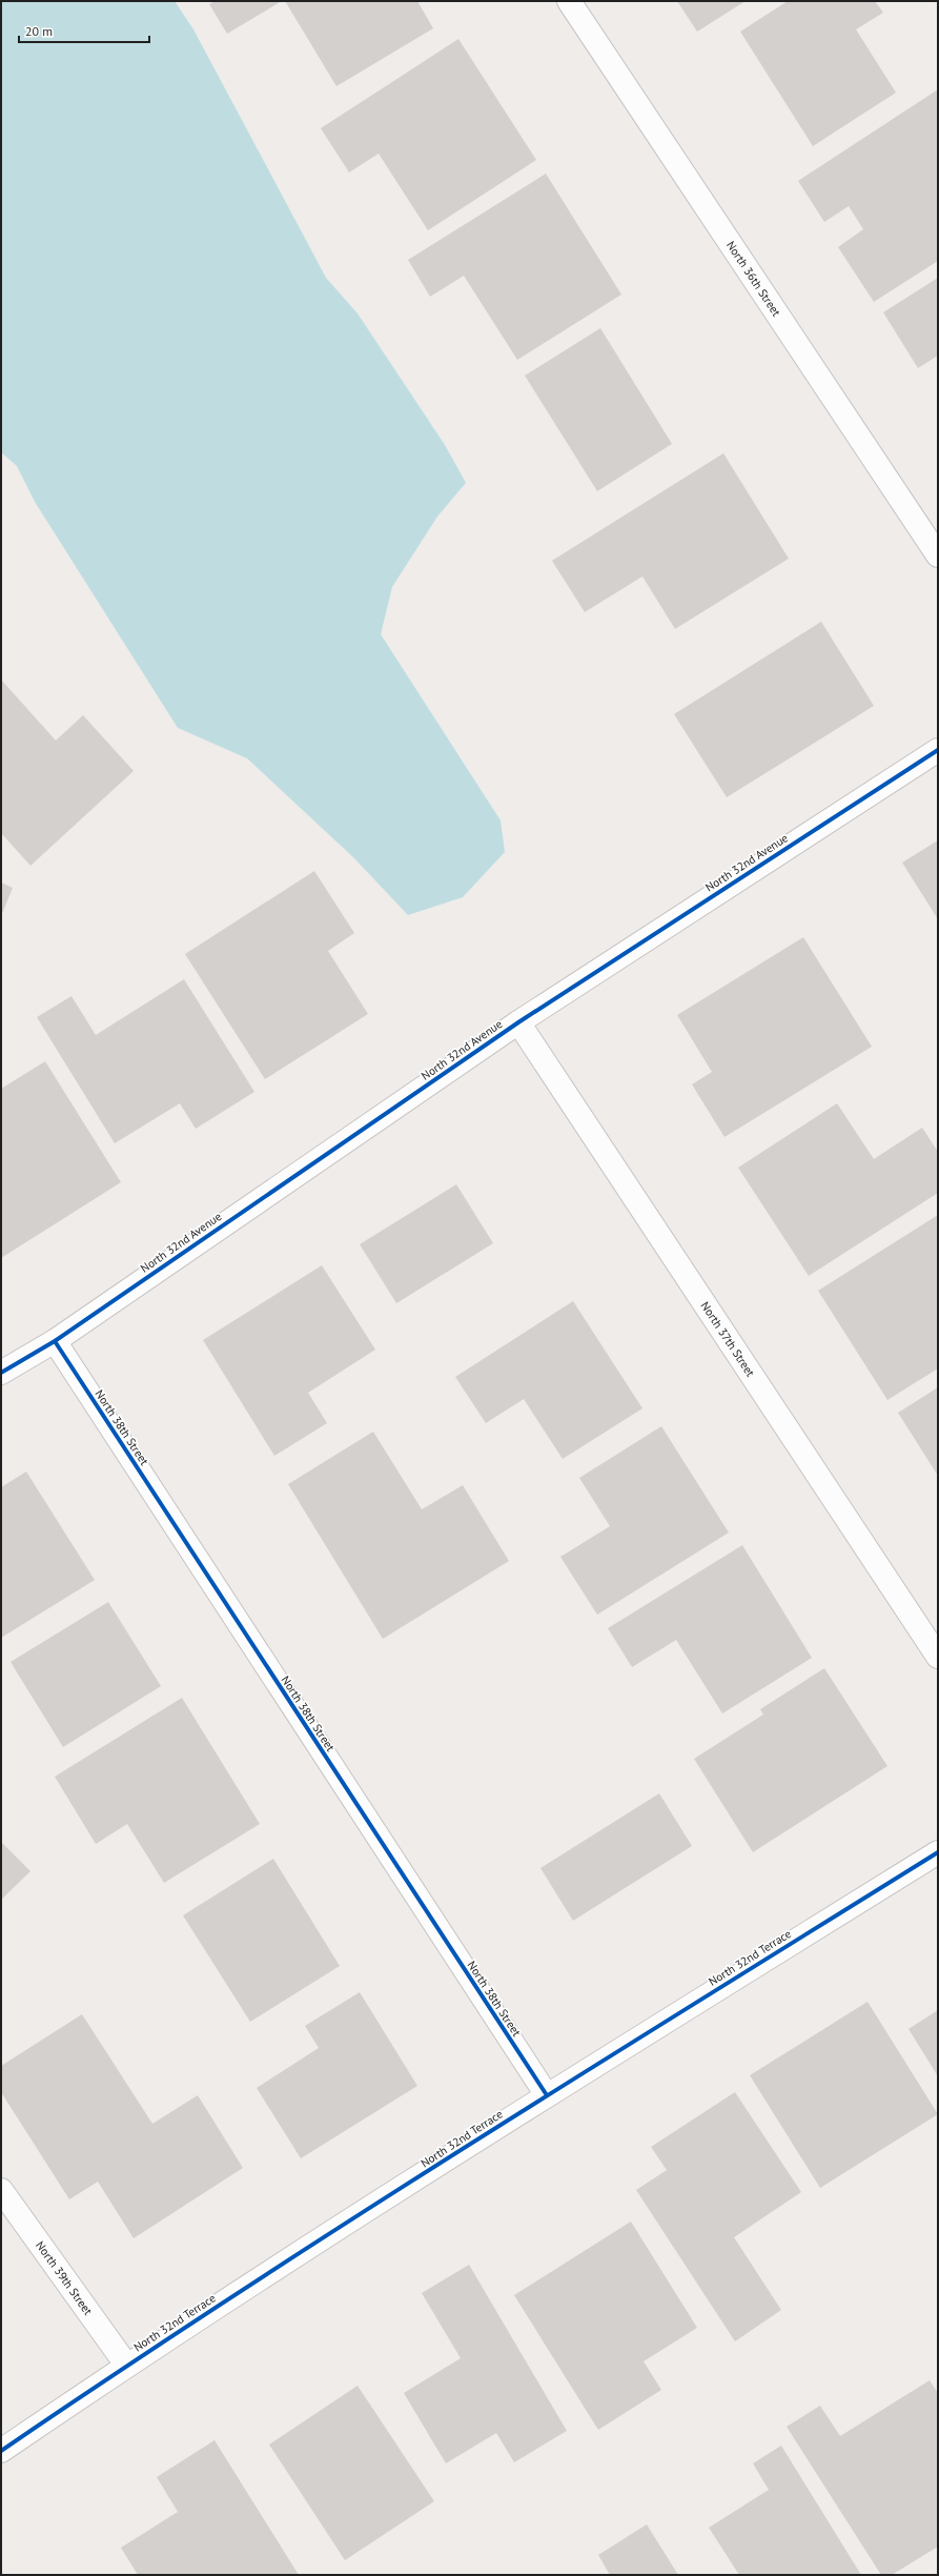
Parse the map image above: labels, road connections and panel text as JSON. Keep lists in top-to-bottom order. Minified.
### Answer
{"streets":{"street":["North 36th Street","North 32nd Avenue","North 37th Street","North 38th Street","North 32nd Terrace","North 39th Street"]},"crossings":[["North 32nd Avenue","North 37th Street"],["North 32nd Avenue","North 38th Street"],["North 38th Street","North 32nd Terrace"],["North 32nd Terrace","North 39th Street"]],"scale_bar":"20 m"}
